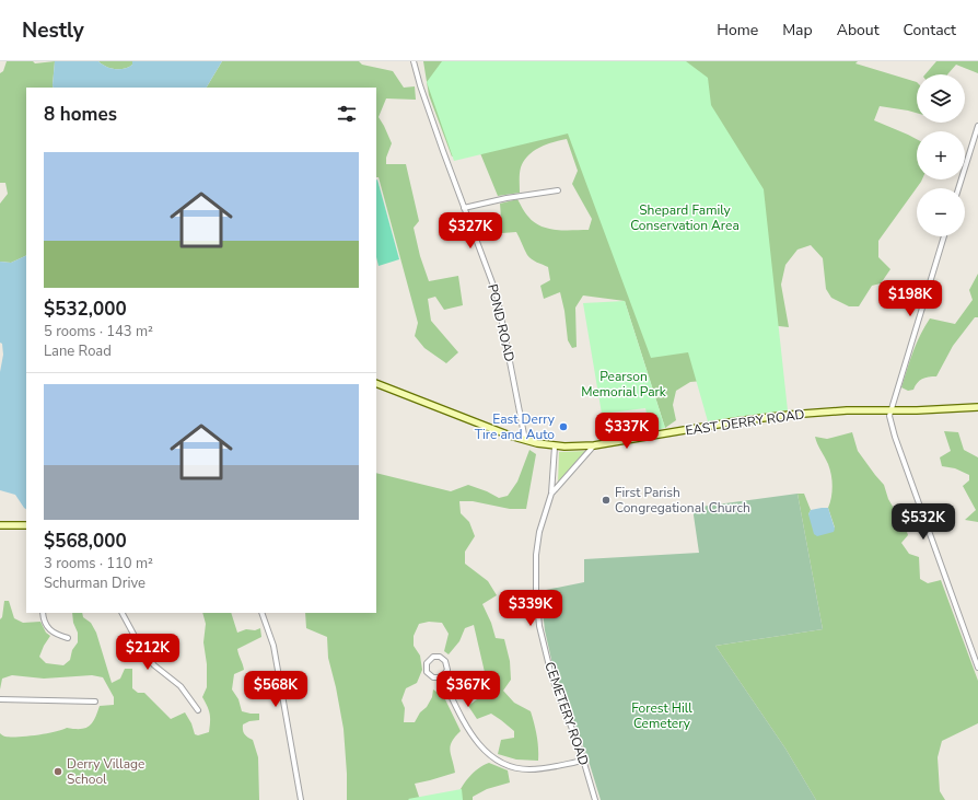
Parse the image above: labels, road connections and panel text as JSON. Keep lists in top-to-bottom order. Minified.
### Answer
{"streets":{"street":["POND ROAD","EAST DERRY ROAD","CEMETERY ROAD"]},"crossings":[["POND ROAD","EAST DERRY ROAD"],["EAST DERRY ROAD","CEMETERY ROAD"]],"parks":["Shepard Family Conservation Area","Pearson Memorial Park","Forest Hill Cemetery"],"places":["East Derry Tire and Auto","First Parish Congregational Church","Derry Village School"],"page":{"header":"Nestly","nav":["Home","Map","About","Contact"],"map_buttons":["+","−"],"heading":"8 homes","list":[{"name":"$532,000","note":"5 rooms · 143 m² · Lane Road"},{"name":"$568,000","note":"3 rooms · 110 m² · Schurman Drive"}],"price":["$327K","$198K","$337K","$532K","$339K","$212K","$568K","$367K"]}}
